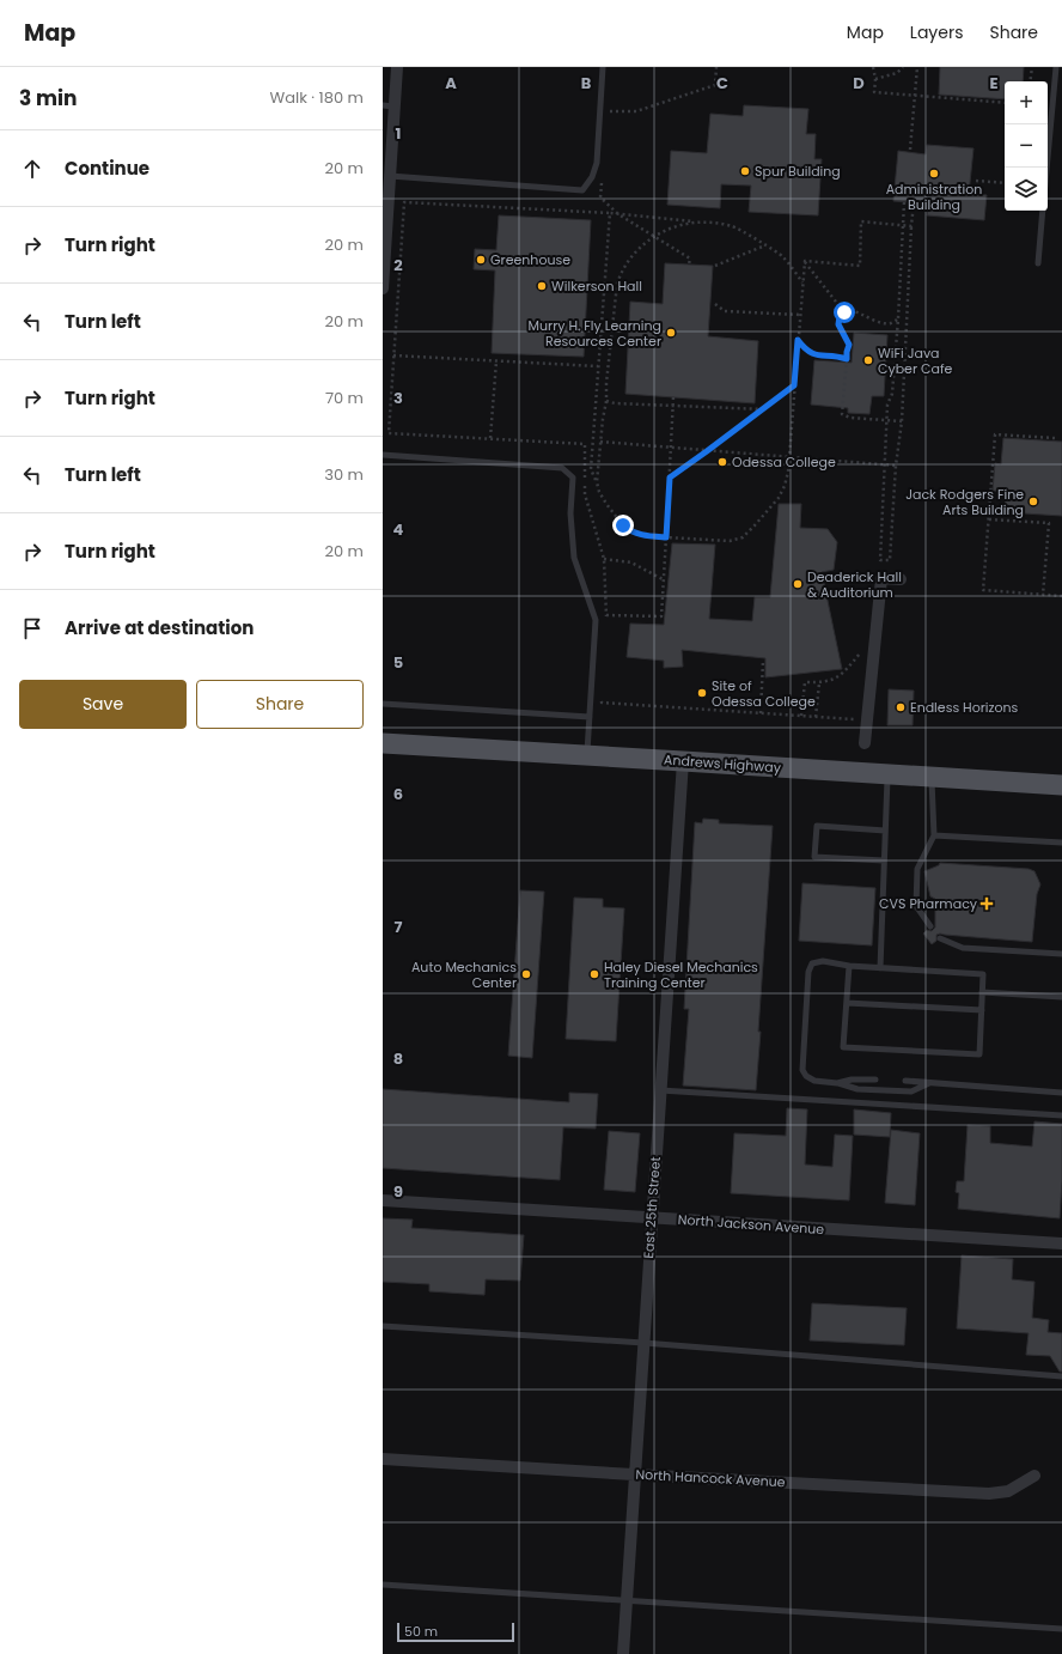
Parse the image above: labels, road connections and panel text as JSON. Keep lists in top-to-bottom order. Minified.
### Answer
{"streets":{"main road":["Andrews Highway"],"street":["East 25th Street","North Jackson Avenue","North Hancock Avenue"]},"crossings":[["Andrews Highway","East 25th Street"],["East 25th Street","North Jackson Avenue"],["East 25th Street","North Hancock Avenue"]],"places":{"other":["Spur Building","Administration Building","Greenhouse","Wilkerson Hall","Murry H. Fly Learning Resources Center","WiFi Java Cyber Cafe","Odessa College","Jack Rodgers Fine Arts Building","Deaderick Hall & Auditorium","Site of Odessa College","Endless Horizons","Auto Mechanics Center","Haley Diesel Mechanics Training Center"],"health":["CVS Pharmacy"]},"scale_bar":"50 m","page":{"header":"Map","nav":["Map","Layers","Share"],"heading":["3 min","Walk · 180 m"],"map_buttons":["+","−"],"list":[["Continue","20 m"],["Turn right","20 m"],["Turn left","20 m"],["Turn right","70 m"],["Turn left","30 m"],["Turn right","20 m"],"Arrive at destination"],"buttons":["Save","Share"],"scale":"50 m"},"grid":{"columns":["A","B","C","D","E"],"rows":["1","2","3","4","5","6","7","8","9"]}}
